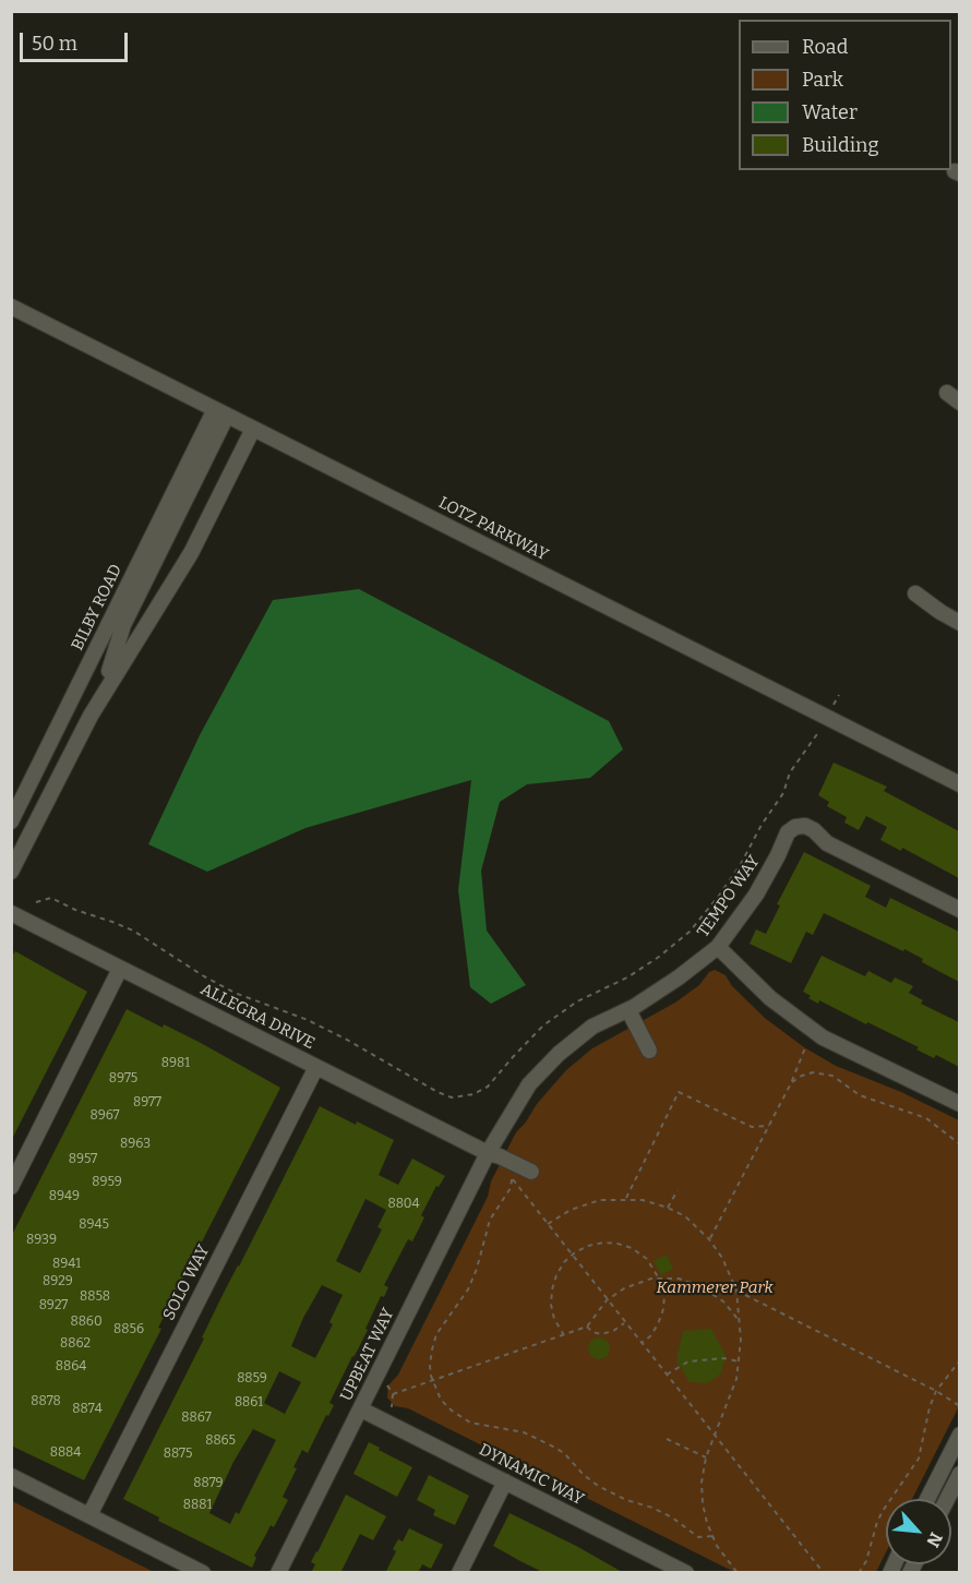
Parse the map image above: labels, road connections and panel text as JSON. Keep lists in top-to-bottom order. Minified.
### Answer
{"streets":{"street":["LOTZ PARKWAY","BILBY ROAD","TEMPO WAY","ALLEGRA DRIVE","SOLO WAY","UPBEAT WAY","DYNAMIC WAY"]},"crossings":[["LOTZ PARKWAY","BILBY ROAD"],["TEMPO WAY","ALLEGRA DRIVE"],["TEMPO WAY","UPBEAT WAY"],["ALLEGRA DRIVE","SOLO WAY"],["ALLEGRA DRIVE","UPBEAT WAY"],["UPBEAT WAY","DYNAMIC WAY"]],"parks":["Kammerer Park"],"house_numbers":["8981","8975","8977","8967","8963","8957","8959","8949","8804","8945","8939","8941","8929","8858","8927","8860","8856","8862","8864","8859","8878","8861","8874","8867","8865","8884","8875","8879","8881"],"legend":["Road","Park","Water","Building"],"scale_bar":"50 m","north":"bottom right"}
